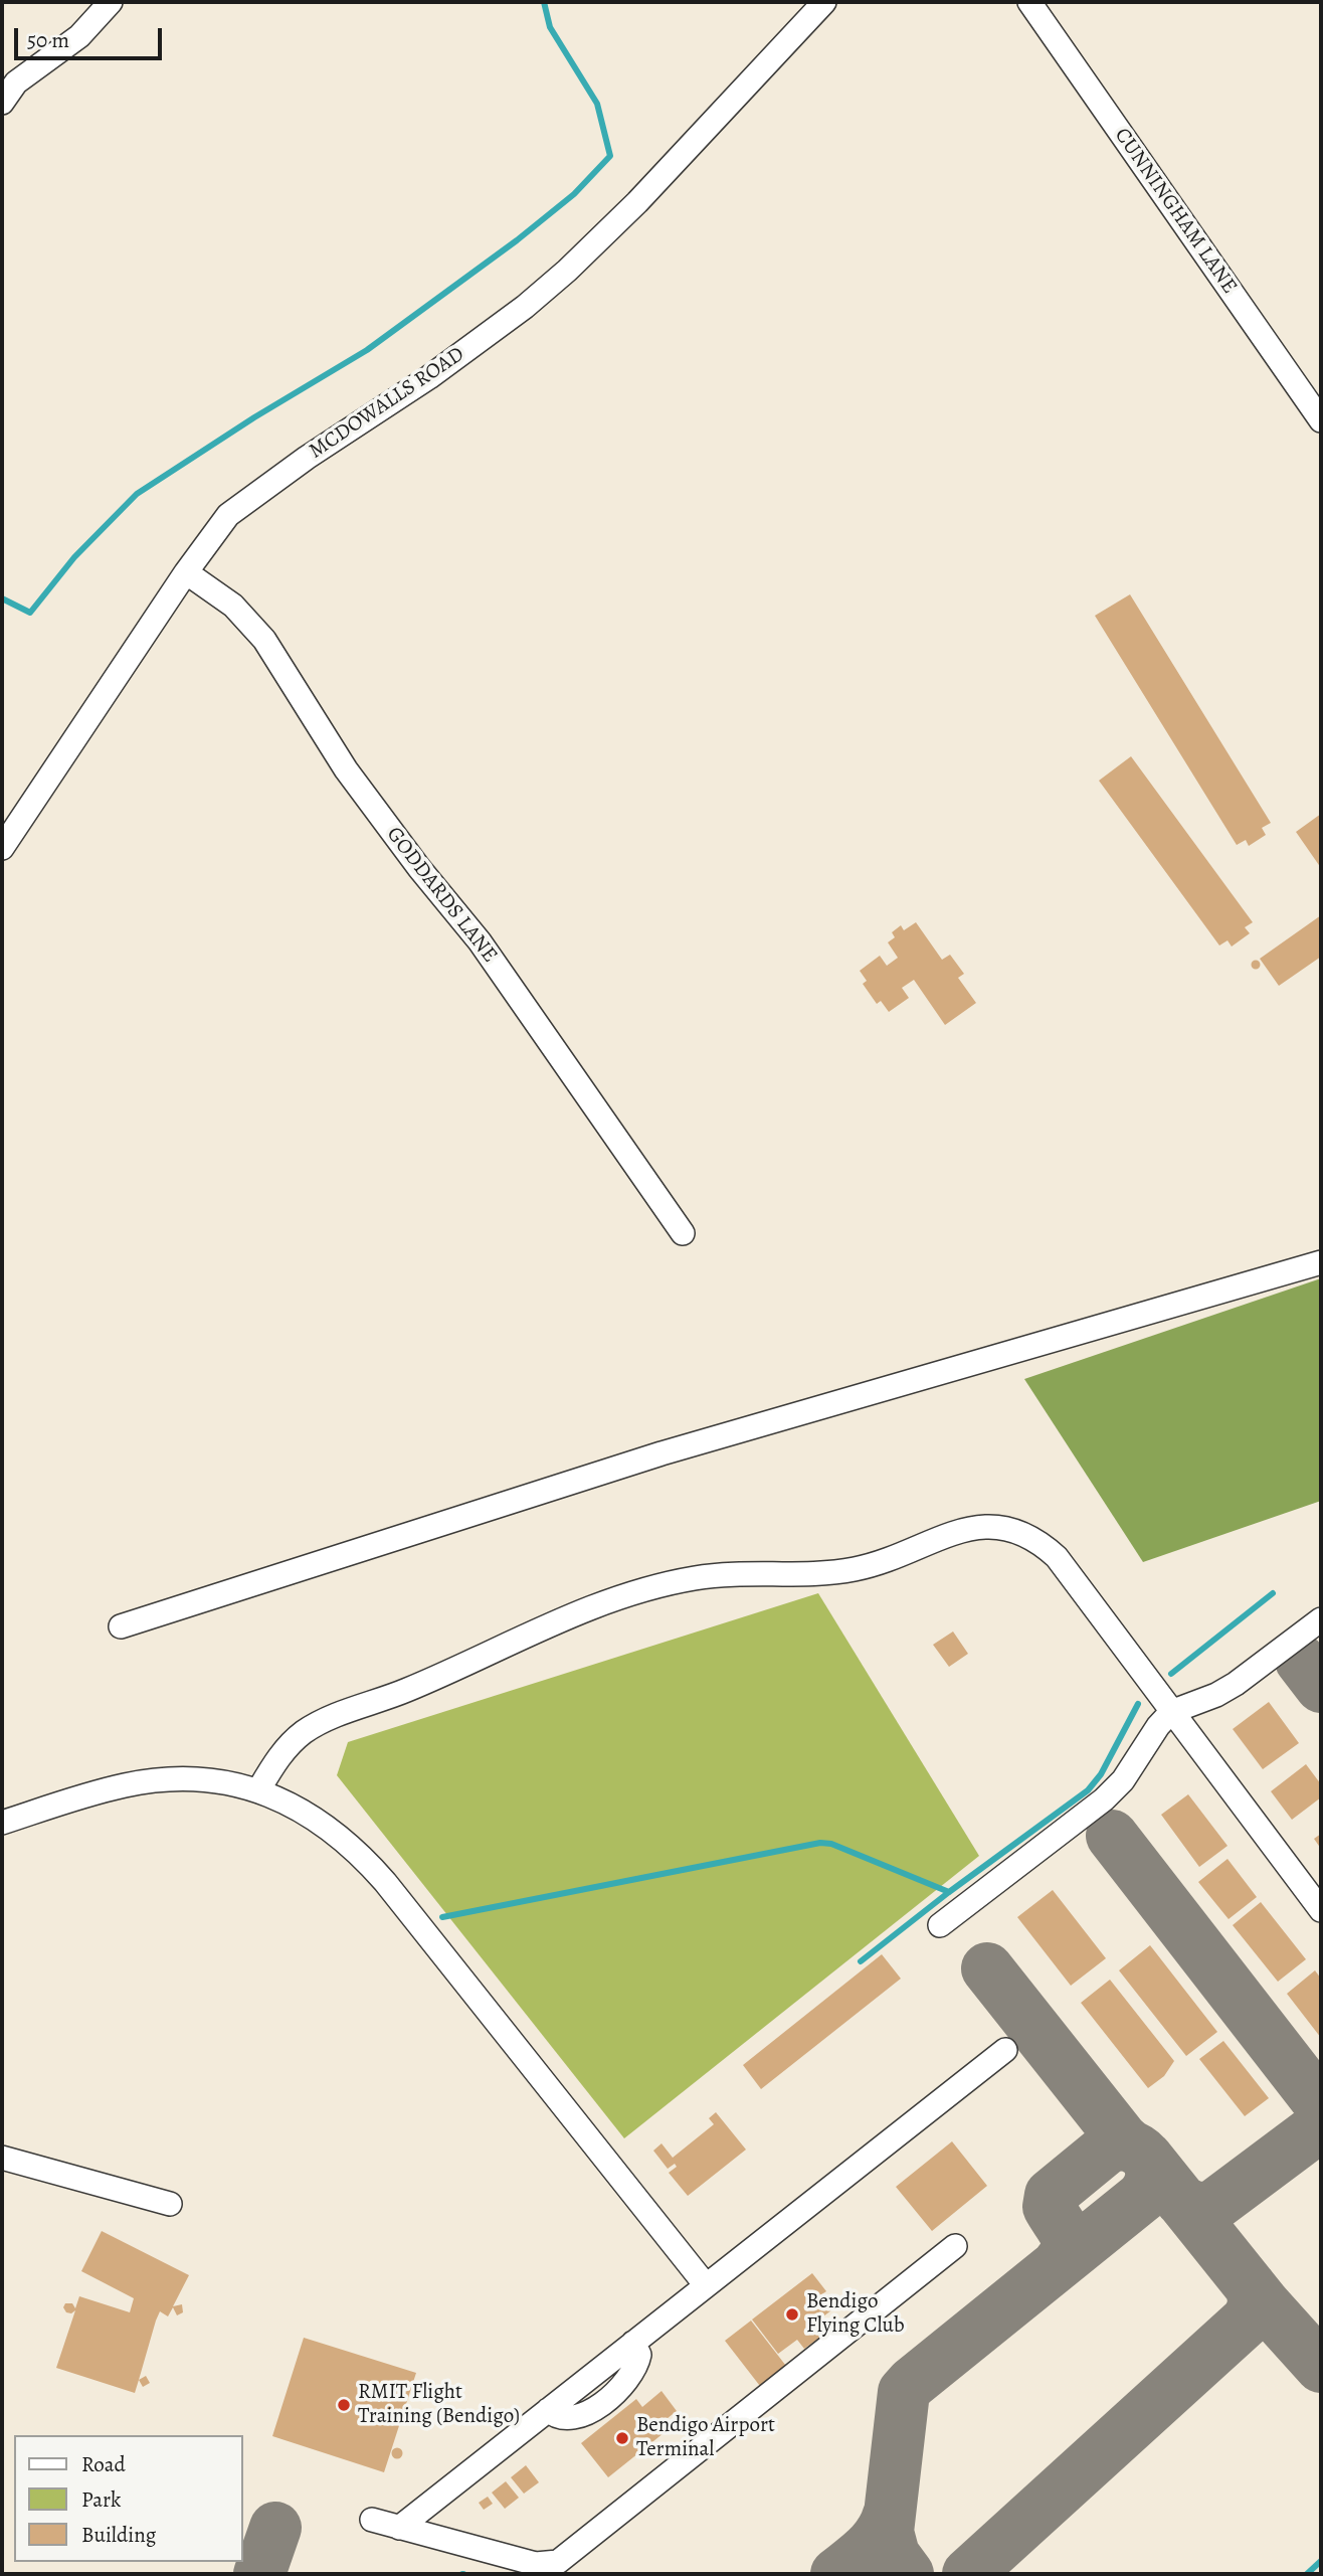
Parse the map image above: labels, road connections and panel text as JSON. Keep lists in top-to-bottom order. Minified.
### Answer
{"streets":{"street":["CUNNINGHAM LANE","MCDOWALLS ROAD","GODDARDS LANE"]},"crossings":[["MCDOWALLS ROAD","GODDARDS LANE"]],"places":["Bendigo Flying Club","RMIT Flight Training (Bendigo)","Bendigo Airport Terminal"],"legend":["Road","Park","Building"],"scale_bar":"50 m"}
